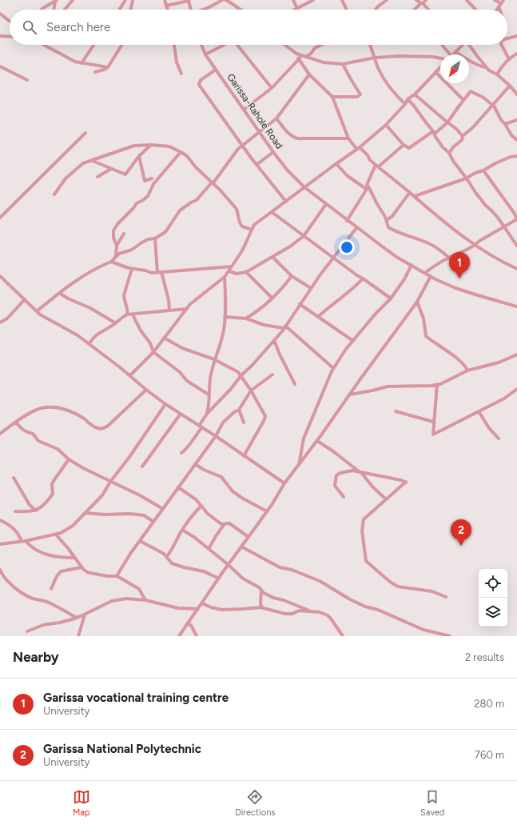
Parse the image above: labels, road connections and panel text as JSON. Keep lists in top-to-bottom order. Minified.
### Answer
{"streets":{"street":["Garissa-Rahole Road"]},"north":"bottom left","page":{"search":"Search here","pins":["1","2"],"heading":["Nearby","2 results"],"list":[{"mark":"1","name":"Garissa vocational training centre","note":"University","value":"280 m"},{"mark":"2","name":"Garissa National Polytechnic","note":"University","value":"760 m"}],"nav":["Map","Directions","Saved"]}}
